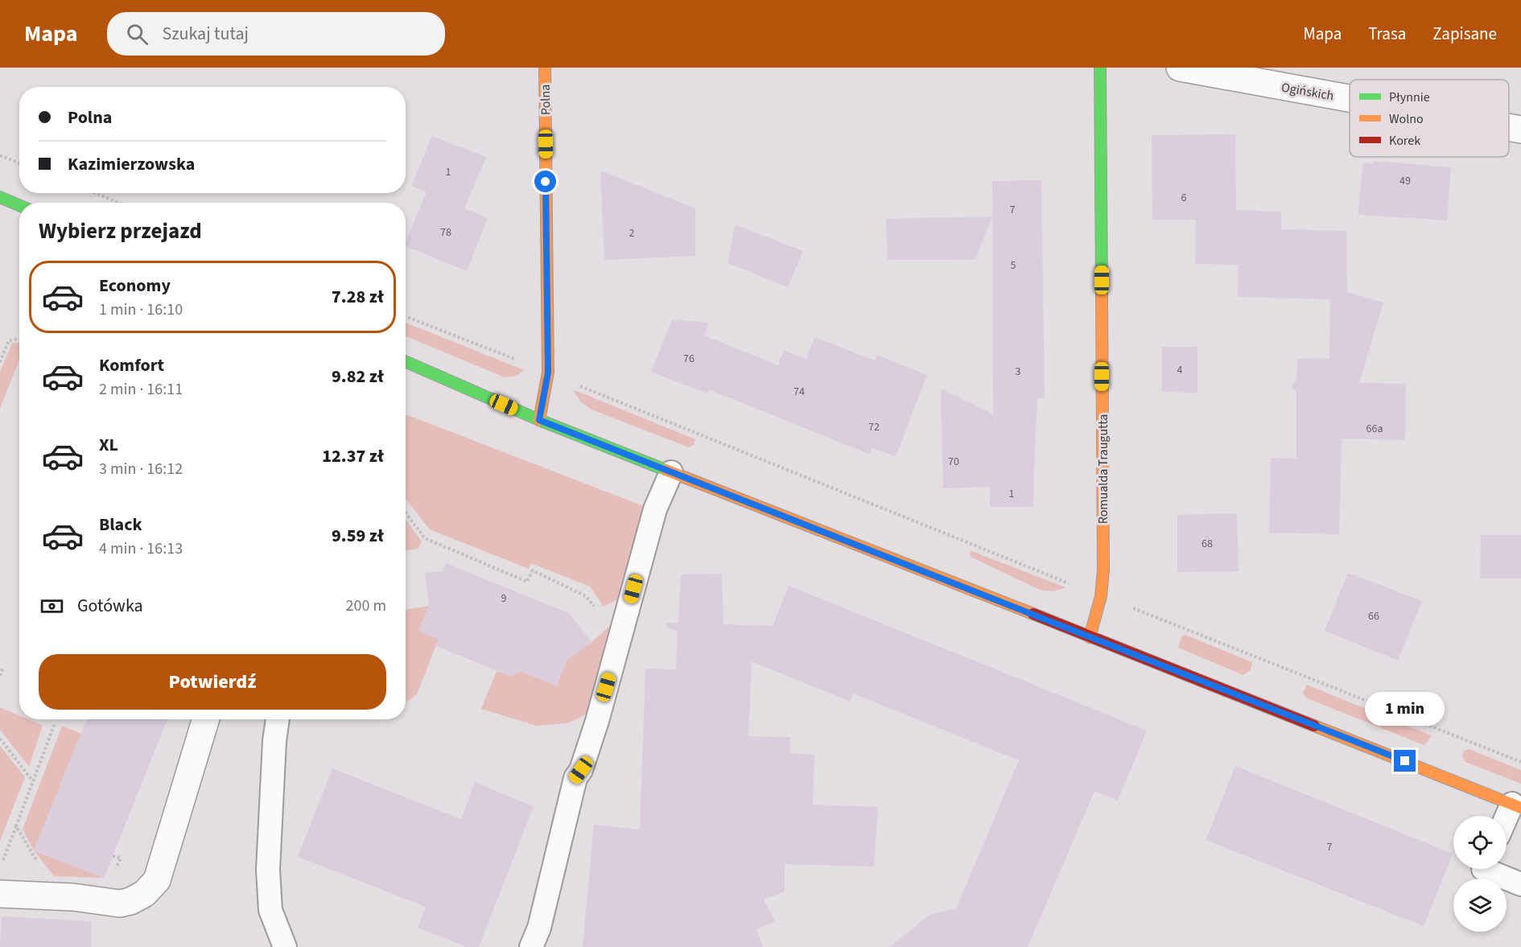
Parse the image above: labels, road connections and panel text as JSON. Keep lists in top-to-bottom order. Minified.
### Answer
{"streets":{"main road":["Polna","Romualda Traugutta"],"street":["Ogińskich"]},"house_numbers":["1","49","6","7","78","2","5","76","4","3","74","72","66a","70","1","68","9","66","7"],"legend":["Płynnie","Wolno","Korek"],"page":{"header":"Mapa","search":"Szukaj tutaj","nav":["Mapa","Trasa","Zapisane"],"banner":["Polna","Kazimierzowska"],"heading":"Wybierz przejazd","list":[{"name":"Economy","note":"1 min · 16:10","value":"7.28 zł"},{"name":"Komfort","note":"2 min · 16:11","value":"9.82 zł"},{"name":"XL","note":"3 min · 16:12","value":"12.37 zł"},{"name":"Black","note":"4 min · 16:13","value":"9.59 zł"}],"pay":["Gotówka","200 m"],"buttons":"Potwierdź","bubble":"1 min"}}
